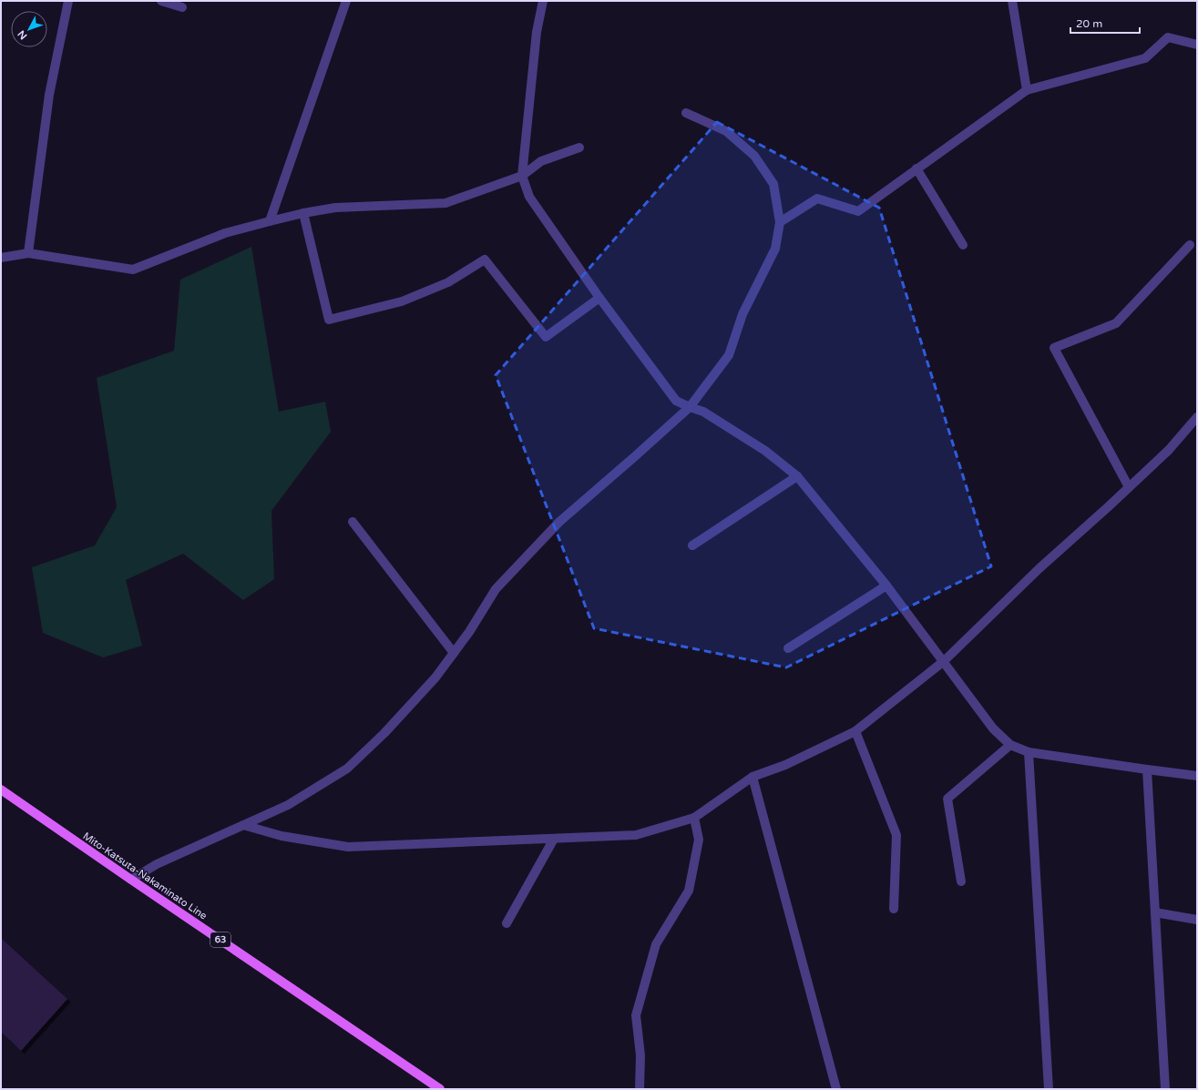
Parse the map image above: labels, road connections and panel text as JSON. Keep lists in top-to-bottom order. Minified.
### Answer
{"streets":{"main road":["Mito-Katsuta-Nakaminato Line","63"]},"scale_bar":"20 m","north":"bottom left"}
